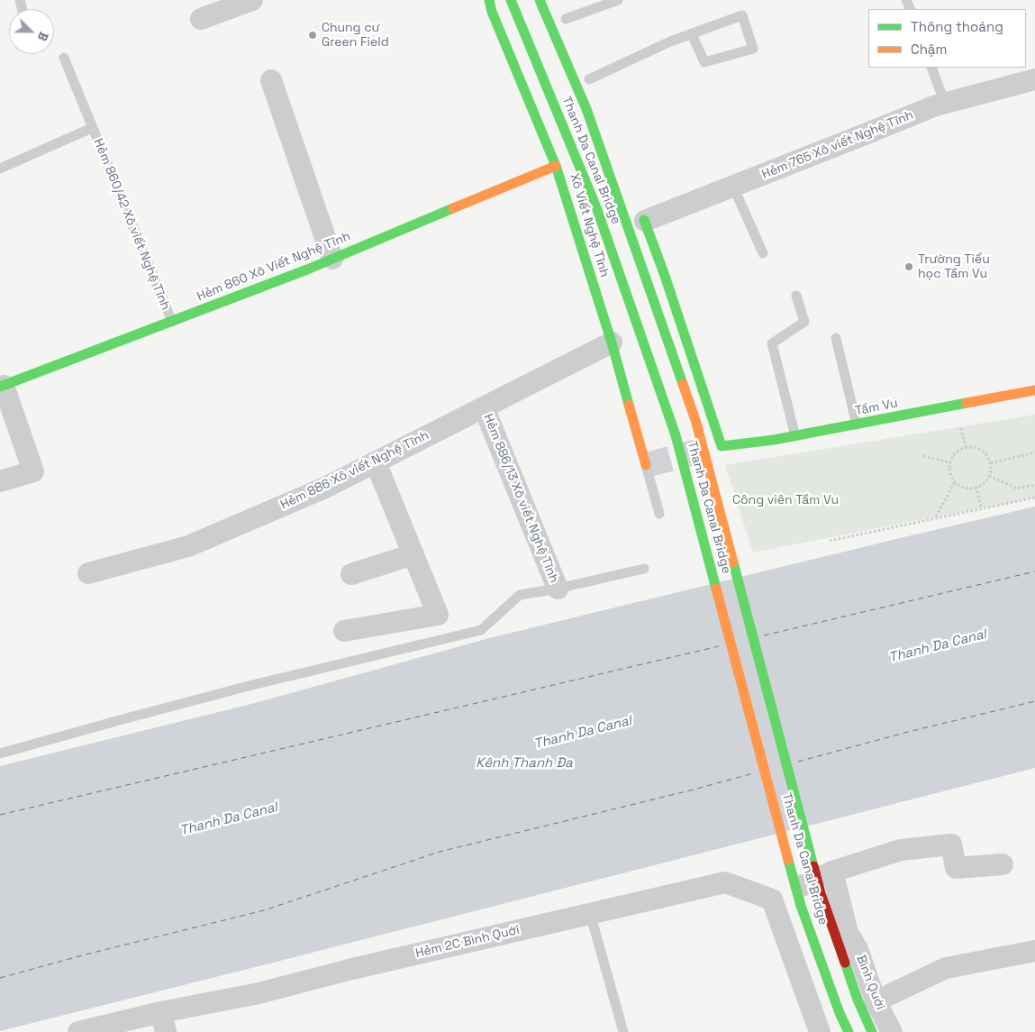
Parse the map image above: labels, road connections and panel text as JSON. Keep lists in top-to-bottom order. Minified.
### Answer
{"streets":{"main road":["Thanh Da Canal Bridge","Xô Viết Nghệ Tĩnh","Hẻm 860 Xô Viết Nghệ Tĩnh","Tầm Vu"],"street":["Hẻm 765 Xô viết Nghệ Tĩnh","Hẻm 886 Xô viết Nghệ Tĩnh","Hẻm 886/13 Xô viết Nghệ Tĩnh","Hẻm 2C Bình Quới","Bình Quới"],"lane":["Hẻm 860/42 Xô viết Nghệ Tĩnh"]},"crossings":[["Hẻm 765 Xô viết Nghệ Tĩnh","Tầm Vu"],["Hẻm 860/42 Xô viết Nghệ Tĩnh","Hẻm 860 Xô Viết Nghệ Tĩnh"],["Xô Viết Nghệ Tĩnh","Hẻm 860 Xô Viết Nghệ Tĩnh"],["Xô Viết Nghệ Tĩnh","Hẻm 886 Xô viết Nghệ Tĩnh"],["Hẻm 886 Xô viết Nghệ Tĩnh","Hẻm 886/13 Xô viết Nghệ Tĩnh"]],"water":["Thanh Da Canal","Kênh Thanh Đa"],"parks":["Công viên Tầm Vu"],"places":["Chung cư Green Field","Trường Tiểu học Tầm Vu"],"legend":["Thông thoáng","Chậm"],"north":"bottom right"}
